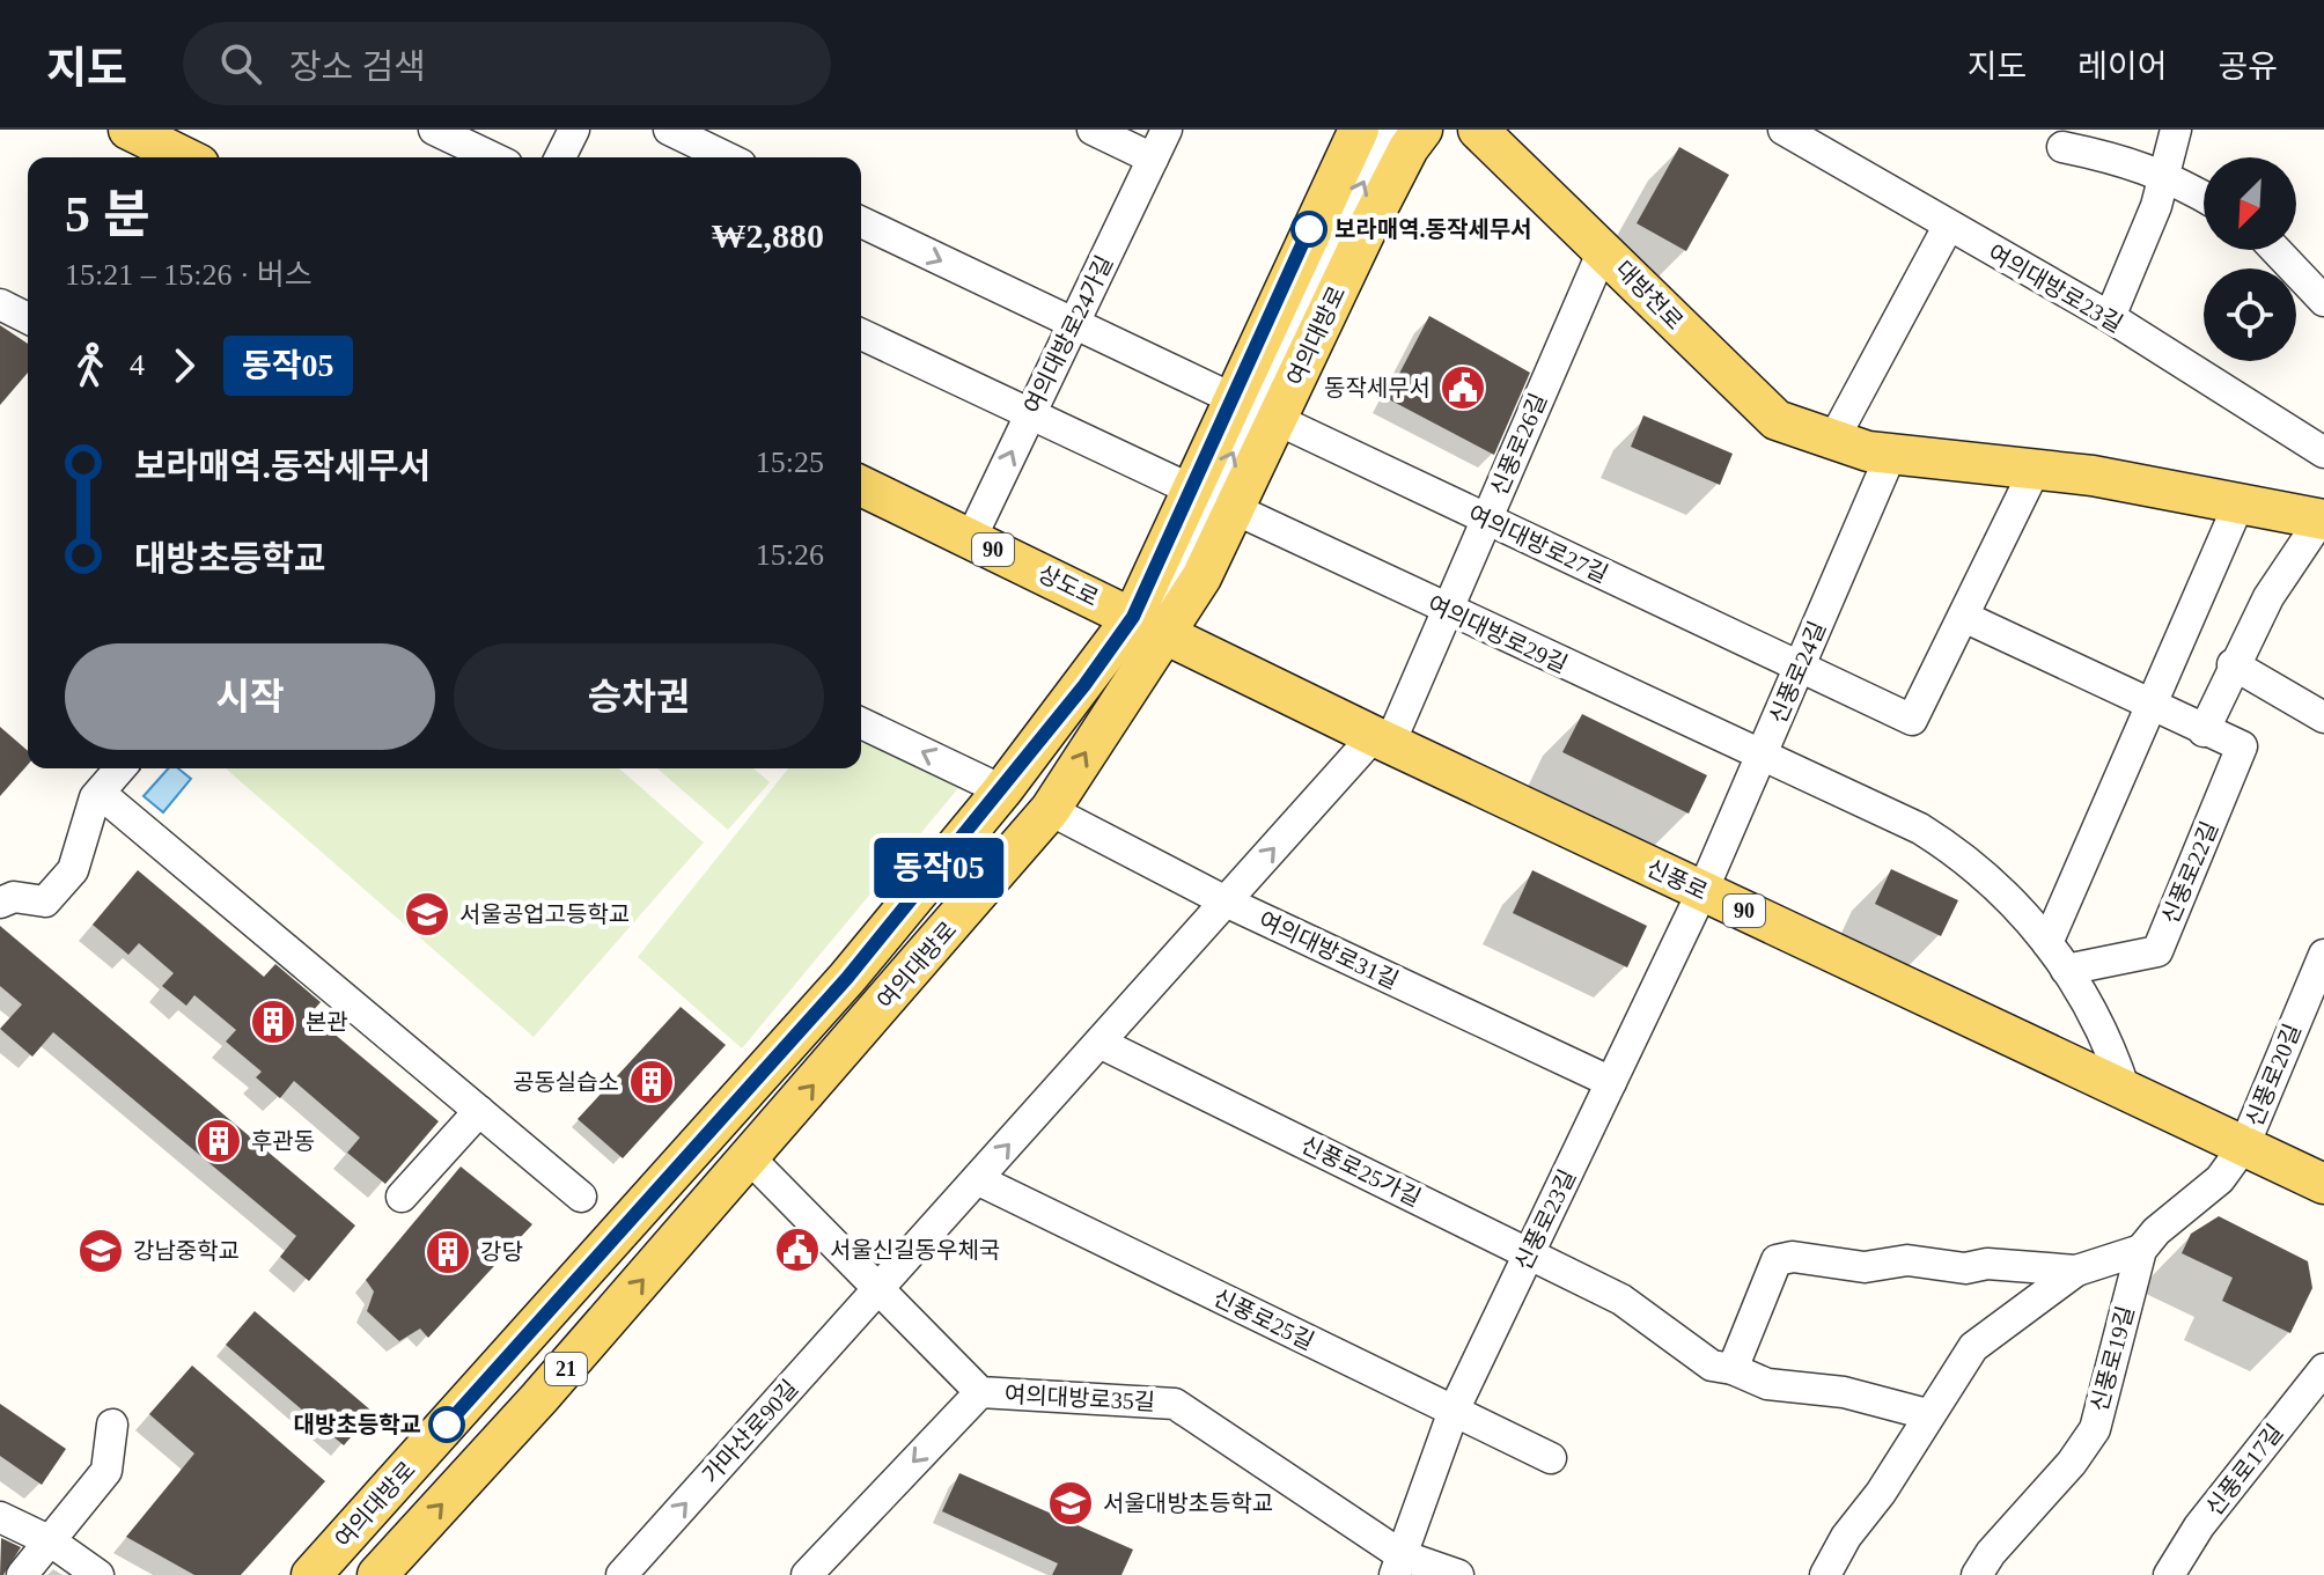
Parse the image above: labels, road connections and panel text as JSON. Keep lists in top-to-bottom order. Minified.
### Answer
{"streets":{"main road":["대방천로","여의대방로","90","상도로","신풍로","21"],"street":["여의대방로23길","여의대방로24가길","신풍로26길","여의대방로27길","여의대방로29길","신풍로24길","신풍로22길","여의대방로31길","신풍로20길","신풍로25가길","신풍로23길","신풍로25길","신풍로19길","여의대방로35길","가마산로90길","신풍로17길"]},"crossings":[["대방천로","신풍로26길"],["대방천로","신풍로24길"],["대방천로","신풍로22길"],["여의대방로24가길","상도로"],["여의대방로","여의대방로27길"],["여의대방로","상도로"],["여의대방로","여의대방로29길"],["여의대방로","신풍로"],["여의대방로","여의대방로31길"],["여의대방로","여의대방로35길"],["신풍로26길","여의대방로27길"],["신풍로26길","여의대방로29길"],["신풍로26길","신풍로"],["여의대방로27길","신풍로24길"],["상도로","신풍로"],["여의대방로29길","신풍로24길"],["신풍로24길","신풍로"],["신풍로24길","신풍로23길"],["신풍로","신풍로20길"],["신풍로","신풍로23길"],["여의대방로31길","신풍로23길"],["신풍로25가길","신풍로23길"],["신풍로23길","신풍로25길"],["신풍로23길","여의대방로35길"],["여의대방로35길","가마산로90길"]],"places":{"other":["보라매역.동작세무서","대방초등학교"],"public building":["동작세무서","서울신길동우체국"],"school or university":["서울공업고등학교","강남중학교","서울대방초등학교"],"building":["본관","공동실습소","후관동","강당"]},"lines":["bus line 동작05"],"north":"bottom left","page":{"header":"지도","search":"장소 검색","nav":["지도","레이어","공유"],"on_map":"동작05","heading":["5 분","15:21 – 15:26 · 버스","₩2,880"],"legs":["4","동작05"],"list":[{"name":"보라매역.동작세무서","value":"15:25"},{"name":"대방초등학교","value":"15:26"}],"buttons":["시작","승차권"]}}
